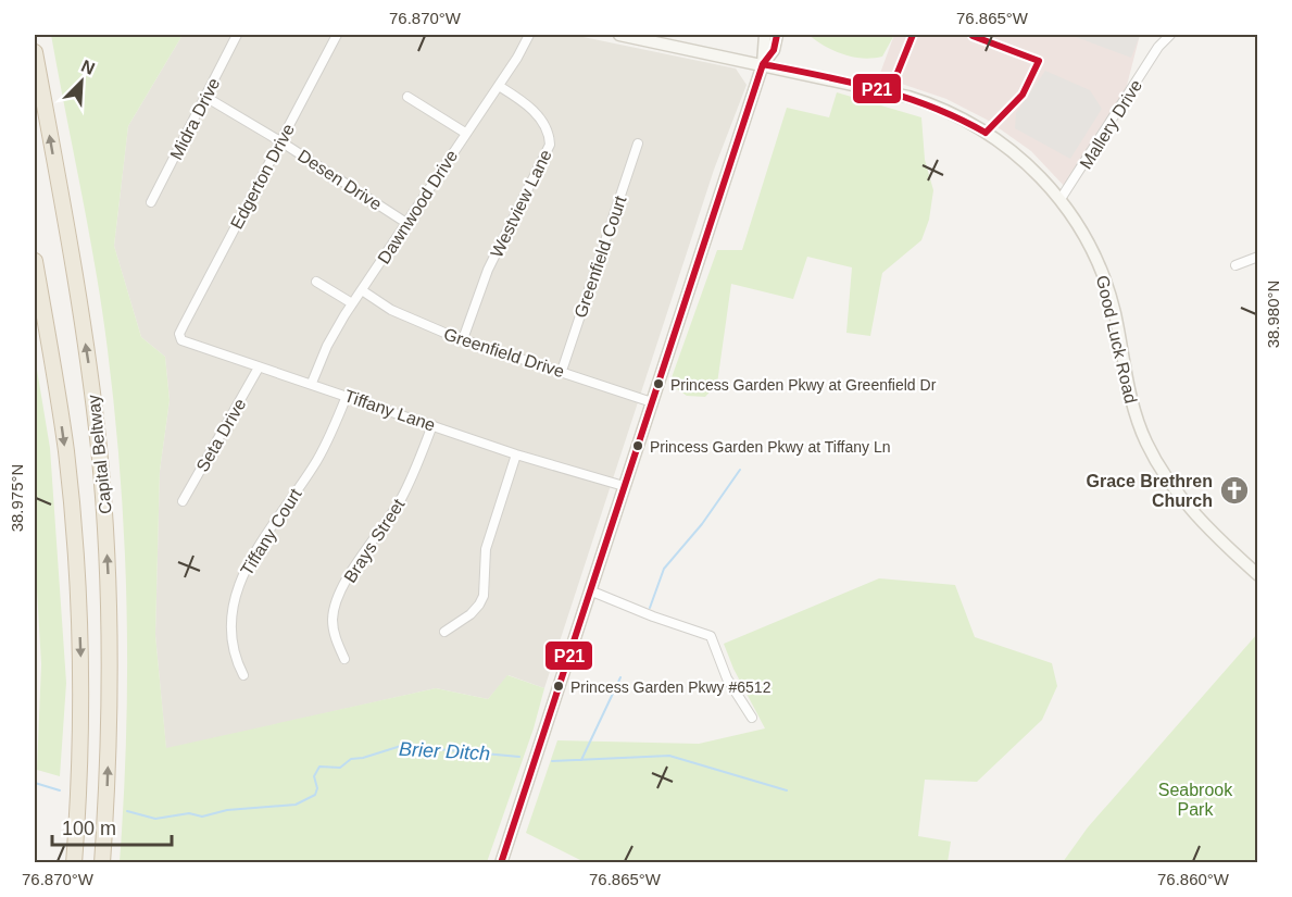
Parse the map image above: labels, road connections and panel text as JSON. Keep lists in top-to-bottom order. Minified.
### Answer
{"streets":{"highway":["Capital Beltway"],"main road":["Good Luck Road"],"street":["Midra Drive","Mallery Drive","Edgerton Drive","Desen Drive","Westview Lane","Dawnwood Drive","Greenfield Court","Greenfield Drive","Tiffany Lane","Seta Drive","Tiffany Court","Brays Street"]},"crossings":[["Midra Drive","Desen Drive"],["Mallery Drive","Good Luck Road"],["Edgerton Drive","Desen Drive"],["Edgerton Drive","Tiffany Lane"],["Desen Drive","Dawnwood Drive"],["Westview Lane","Dawnwood Drive"],["Westview Lane","Greenfield Drive"],["Dawnwood Drive","Greenfield Drive"],["Dawnwood Drive","Tiffany Lane"],["Greenfield Court","Greenfield Drive"],["Tiffany Lane","Seta Drive"],["Tiffany Lane","Tiffany Court"],["Tiffany Lane","Brays Street"]],"water":["Brier Ditch"],"parks":["Seabrook Park"],"places":{"other":["Princess Garden Pkwy at Greenfield Dr","Princess Garden Pkwy at Tiffany Ln","Princess Garden Pkwy #6512"],"church":["Grace Brethren Church"]},"lines":["transit line P21"],"scale_bar":"100 m","north":"top right","coordinates":["76.870°W","76.865°W","38.980°N","38.975°N","76.860°W"]}
